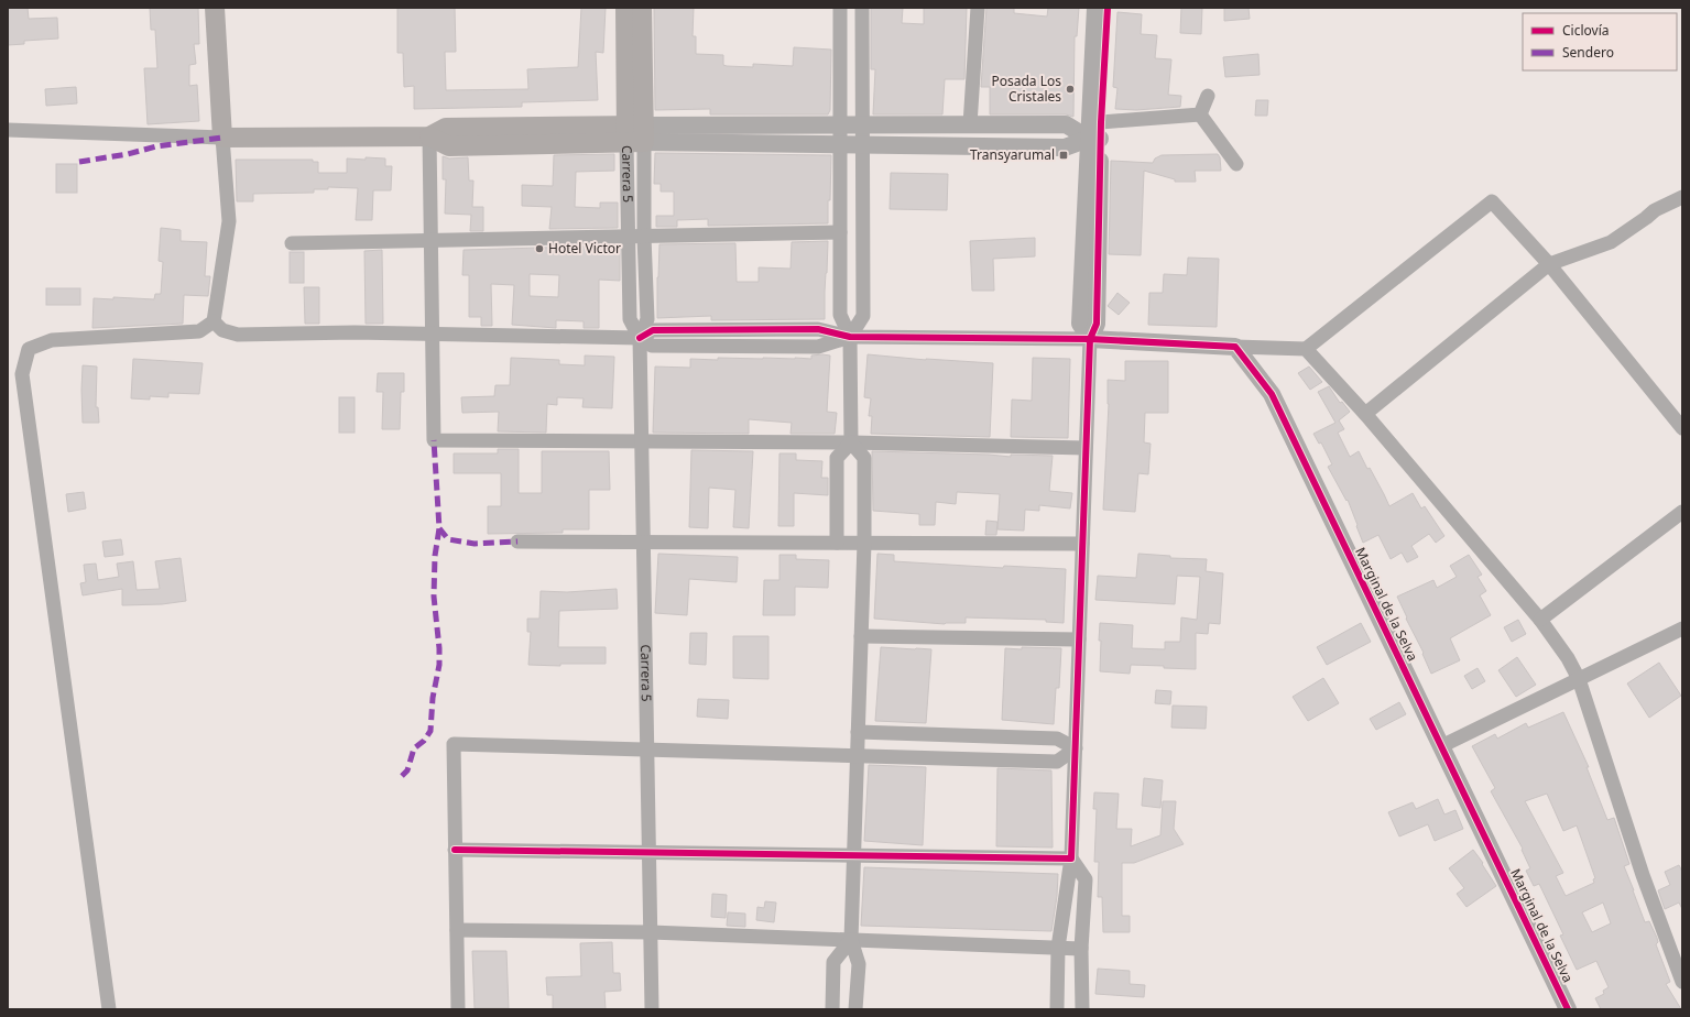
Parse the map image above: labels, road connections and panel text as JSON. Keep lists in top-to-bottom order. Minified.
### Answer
{"streets":{"main road":["Carrera 5"],"street":["Marginal de la Selva"]},"places":{"other":["Posada Los Cristales","Hotel Victor"],"transit":["Transyarumal"]},"legend":["Ciclovía","Sendero"]}
